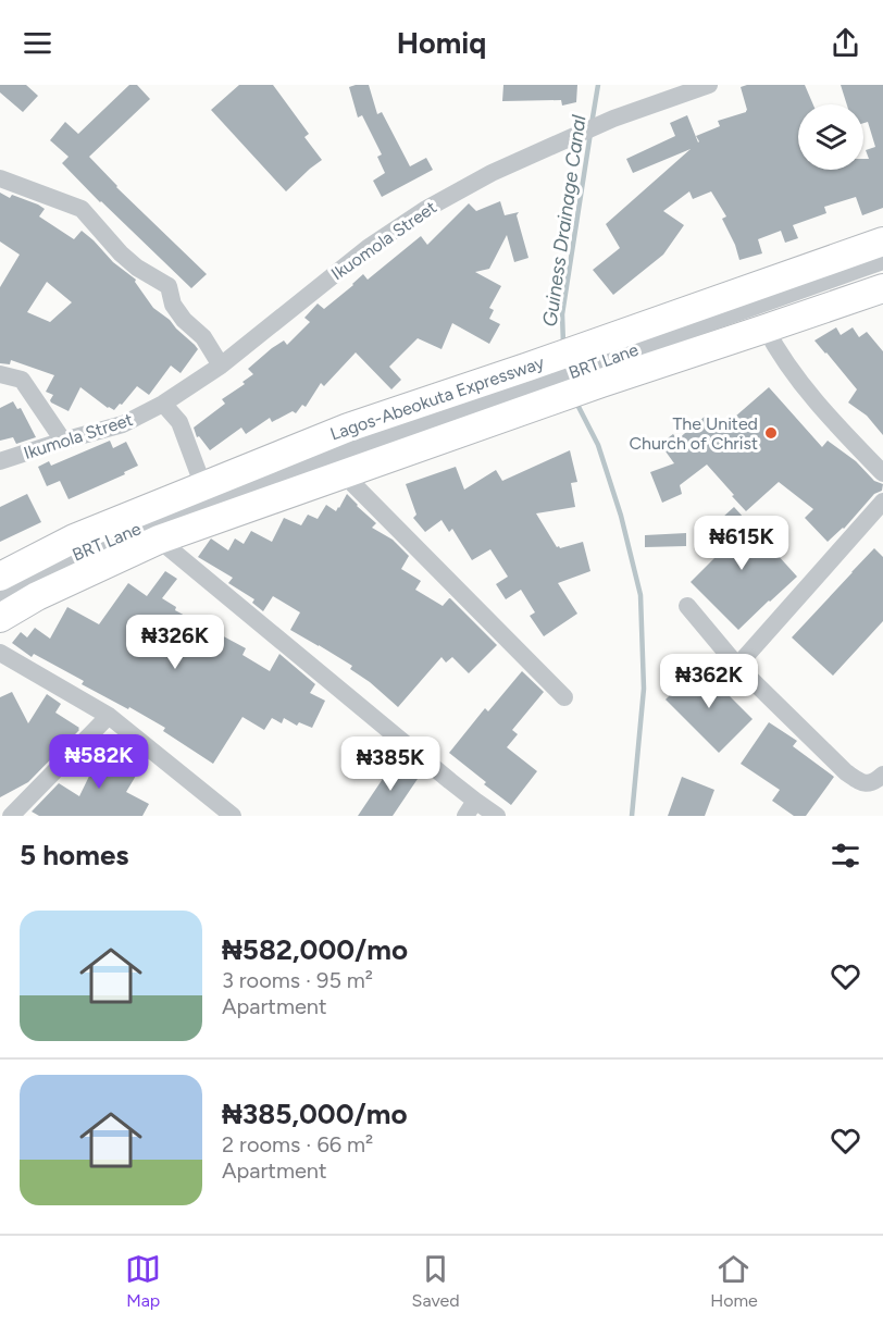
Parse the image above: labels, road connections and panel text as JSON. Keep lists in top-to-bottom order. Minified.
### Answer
{"streets":{"highway":["Lagos-Abeokuta Expressway"],"street":["Ikuomola Street","BRT Lane","Ikumola Street"]},"crossings":[["Ikuomola Street","Ikumola Street"],["BRT Lane","Lagos-Abeokuta Expressway"]],"water":["Guiness Drainage Canal"],"places":["The United Church of Christ"],"page":{"header":"Homiq","price":["₦615K","₦326K","₦362K","₦582K","₦385K"],"heading":"5 homes","list":[{"name":"₦582,000/mo","note":"3 rooms · 95 m² · Apartment"},{"name":"₦385,000/mo","note":"2 rooms · 66 m² · Apartment"}],"tabs":["Map","Saved","Home"]}}
